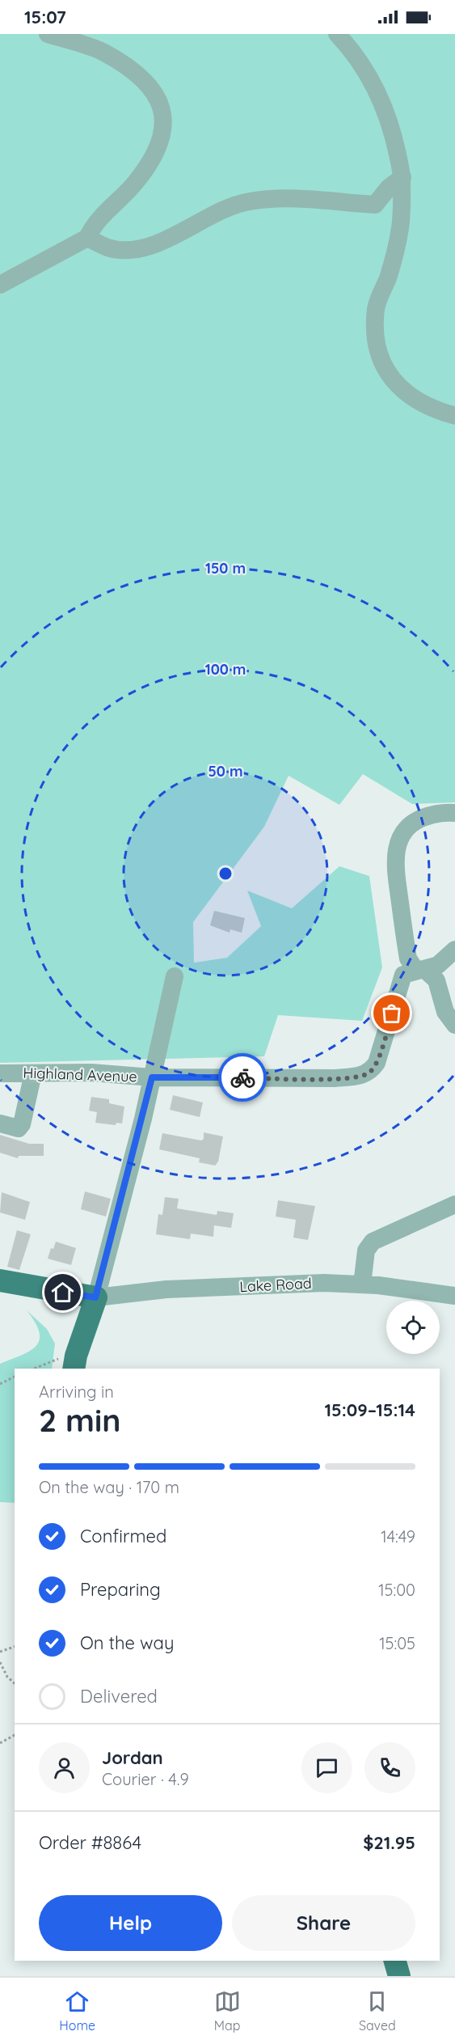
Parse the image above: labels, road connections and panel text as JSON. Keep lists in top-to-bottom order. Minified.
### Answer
{"streets":{"street":["Highland Avenue","Lake Road"]},"page":{"status":"15:07","heading":["2 min","Arriving in","15:09–15:14"],"panel":["Jordan","Courier · 4.9","Order #8864","$21.95"],"bar":"On the way · 170 m","list":[["Confirmed","14:49"],["Preparing","15:00"],["On the way","15:05"],"Delivered"],"buttons":["Help","Share"],"tabs":["Home","Map","Saved"]},"rings":["150 m","100 m","50 m"]}
